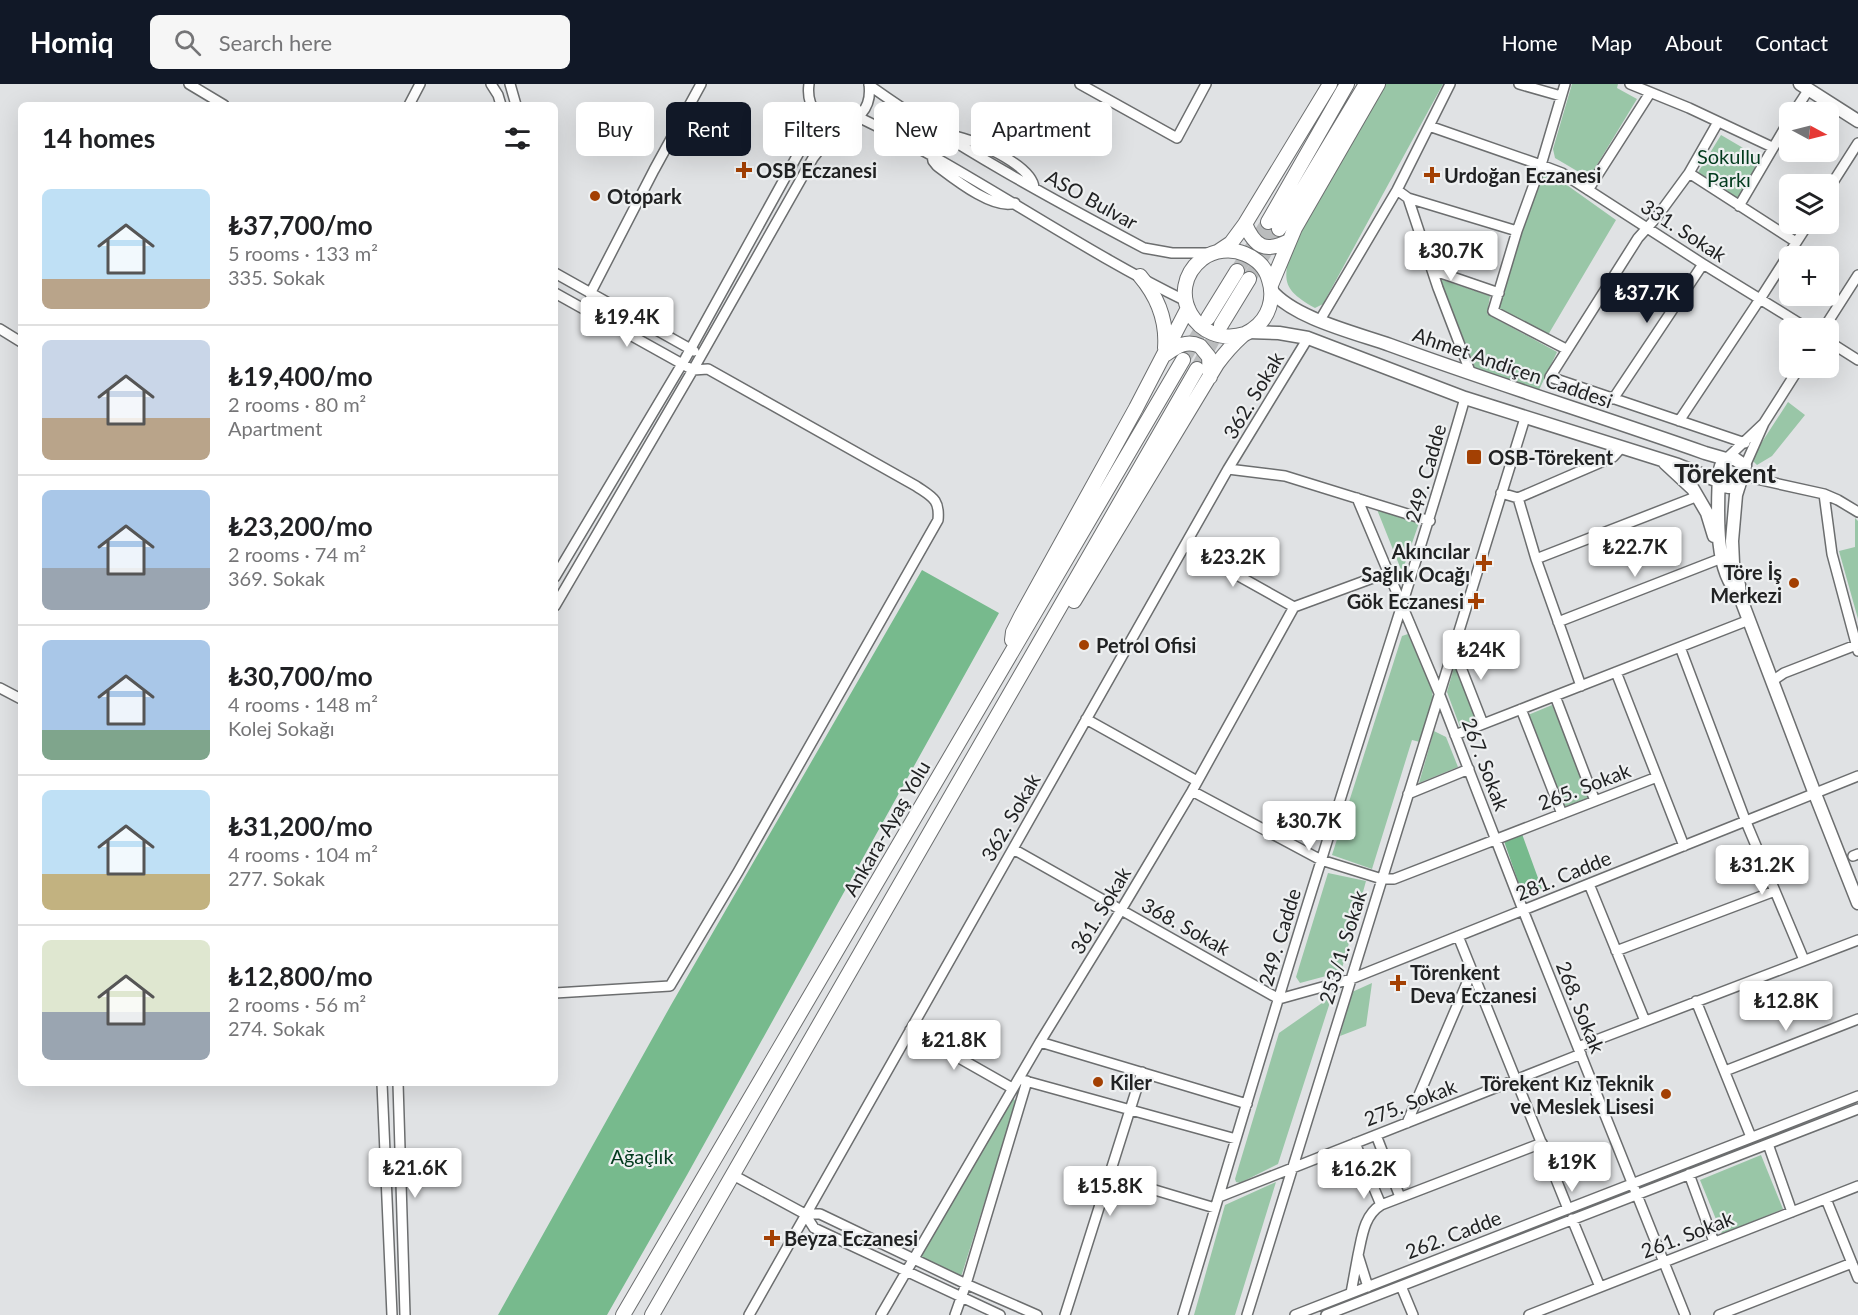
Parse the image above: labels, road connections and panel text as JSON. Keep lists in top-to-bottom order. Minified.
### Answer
{"streets":{"highway":["Ankara-Ayaş Yolu"],"main road":["Ahmet Andiçen Caddesi"],"street":["ASO Bulvar","331. Sokak","362. Sokak","249. Cadde","267. Sokak","265. Sokak","281. Cadde","361. Sokak","368. Sokak","253/1. Sokak","268. Sokak","275. Sokak","262. Cadde","261. Sokak"]},"crossings":[["ASO Bulvar","Ahmet Andiçen Caddesi"],["ASO Bulvar","Ankara-Ayaş Yolu"],["Ahmet Andiçen Caddesi","362. Sokak"],["Ahmet Andiçen Caddesi","249. Cadde"],["Ahmet Andiçen Caddesi","Ankara-Ayaş Yolu"],["Ahmet Andiçen Caddesi","253/1. Sokak"],["362. Sokak","368. Sokak"],["249. Cadde","267. Sokak"],["249. Cadde","265. Sokak"],["249. Cadde","281. Cadde"],["249. Cadde","368. Sokak"],["249. Cadde","275. Sokak"],["267. Sokak","265. Sokak"],["267. Sokak","281. Cadde"],["267. Sokak","253/1. Sokak"],["267. Sokak","268. Sokak"],["265. Sokak","361. Sokak"],["265. Sokak","253/1. Sokak"],["281. Cadde","368. Sokak"],["281. Cadde","253/1. Sokak"],["281. Cadde","268. Sokak"],["361. Sokak","368. Sokak"],["253/1. Sokak","275. Sokak"],["268. Sokak","275. Sokak"],["268. Sokak","262. Cadde"]],"districts":["Törekent"],"parks":["Sokullu Parkı","Ağaçlık"],"places":{"health":["OSB Eczanesi","Urdoğan Eczanesi","Akıncılar Sağlık Ocağı","Gök Eczanesi","Törenkent Deva Eczanesi","Beyza Eczanesi"],"other":["Otopark","Töre İş Merkezi","Petrol Ofisi","Kiler","Törekent Kız Teknik ve Meslek Lisesi"],"transit":["OSB-Törekent"]},"north":"right","page":{"header":"Homiq","search":"Search here","nav":["Home","Map","About","Contact"],"map_buttons":["+","−"],"chip":["Buy","Rent","Filters","New","Apartment"],"heading":"14 homes","list":[{"name":"₺37,700/mo","note":"5 rooms · 133 m² · 335. Sokak"},{"name":"₺19,400/mo","note":"2 rooms · 80 m² · Apartment"},{"name":"₺23,200/mo","note":"2 rooms · 74 m² · 369. Sokak"},{"name":"₺30,700/mo","note":"4 rooms · 148 m² · Kolej Sokağı"},{"name":"₺31,200/mo","note":"4 rooms · 104 m² · 277. Sokak"},{"name":"₺12,800/mo","note":"2 rooms · 56 m² · 274. Sokak"}],"price":["₺30.7K","₺37.7K","₺19.4K","₺22.7K","₺23.2K","₺24K","₺30.7K","₺31.2K","₺12.8K","₺21.8K","₺19K","₺21.6K","₺16.2K","₺15.8K"]}}
